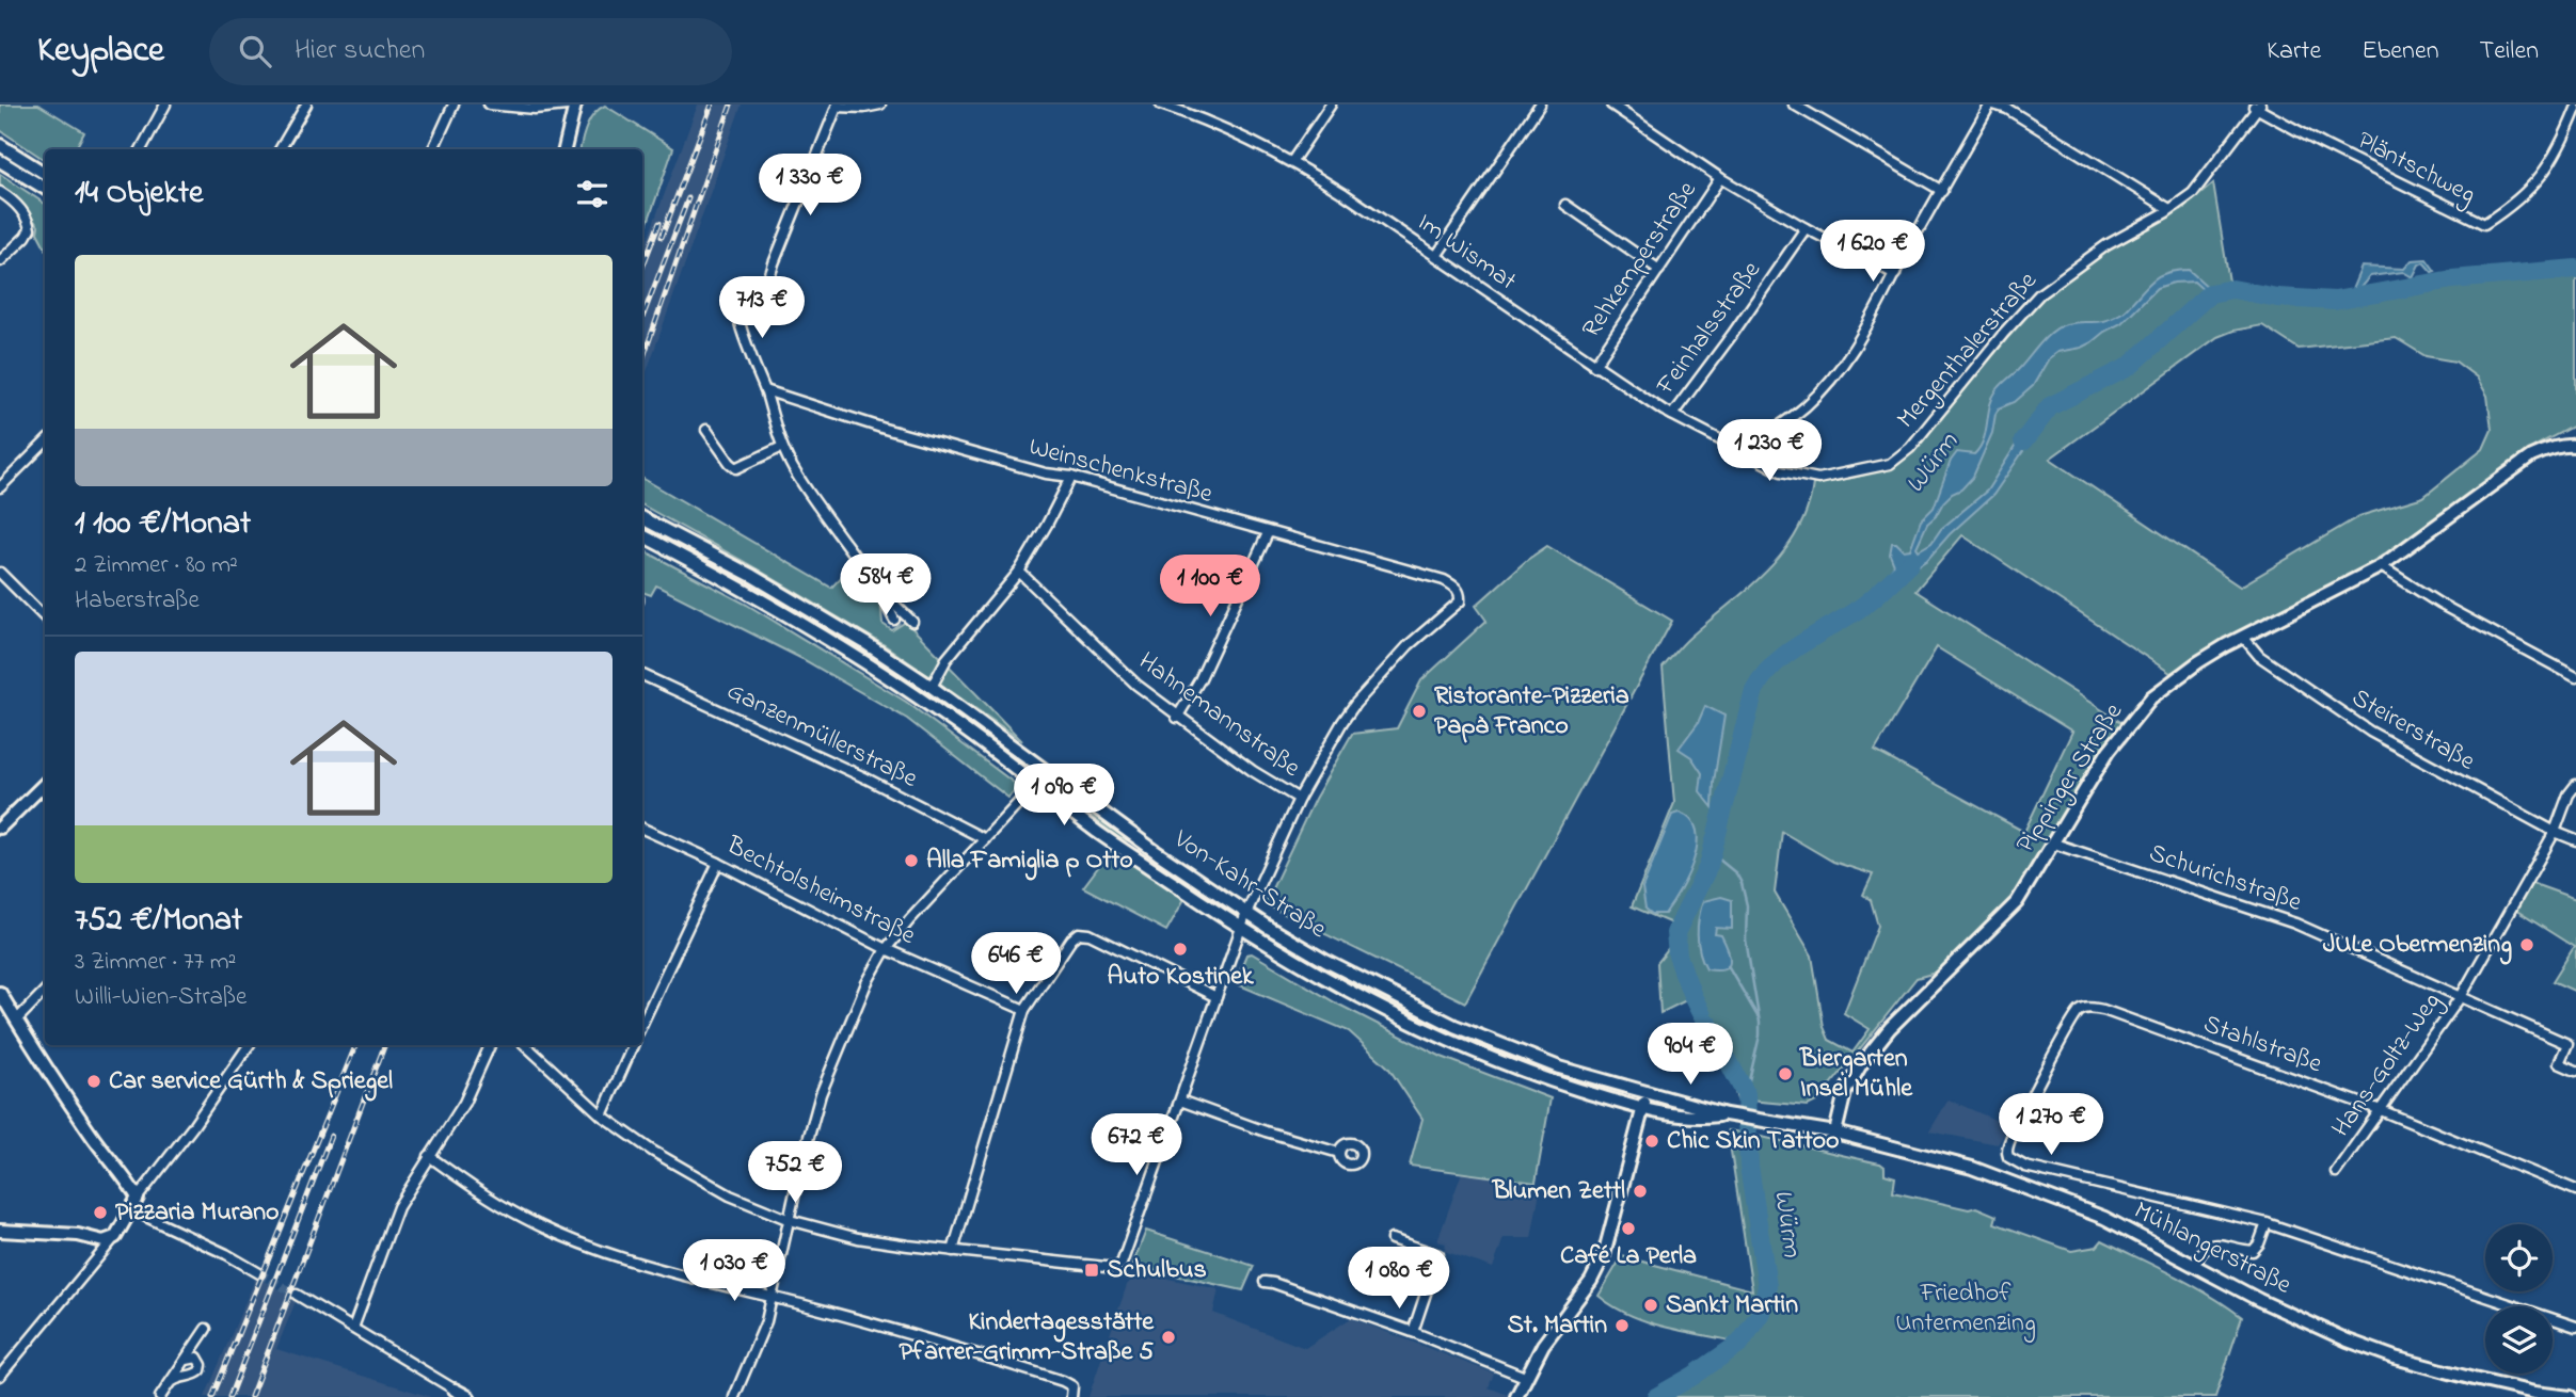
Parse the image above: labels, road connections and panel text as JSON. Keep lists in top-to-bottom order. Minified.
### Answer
{"streets":{"main road":["Pippinger Straße","Von-Kahr-Straße","Mühlangerstraße"],"street":["Pläntschweg","Im Wismat","Rehkemperstraße","Feinhalsstraße","Mergenthalerstraße","Weinschenkstraße","Hahnemannstraße","Steirerstraße","Ganzenmüllerstraße","Schurichstraße","Bechtolsheimstraße","Stahlstraße","Hans-Goltz-Weg"]},"crossings":[["Pläntschweg","Mergenthalerstraße"],["Im Wismat","Rehkemperstraße"],["Im Wismat","Feinhalsstraße"],["Im Wismat","Mergenthalerstraße"],["Weinschenkstraße","Hahnemannstraße"],["Steirerstraße","Pippinger Straße"],["Steirerstraße","Hans-Goltz-Weg"],["Pippinger Straße","Schurichstraße"],["Pippinger Straße","Von-Kahr-Straße"],["Pippinger Straße","Mühlangerstraße"],["Schurichstraße","Hans-Goltz-Weg"],["Von-Kahr-Straße","Mühlangerstraße"],["Stahlstraße","Hans-Goltz-Weg"]],"water":["Würm"],"parks":["Friedhof Untermenzing"],"places":{"other":["Ristorante-Pizzeria Papà Franco","Alla Famiglia p Otto","JULe Obermenzing","Auto Kostinek","Biergarten Insel Mühle","Car service Gürth & Spriegel","Chic Skin Tattoo","Blumen Zettl","Pizzaria Murano","Café La Perla","Sankt Martin","St. Martin","Kindertagesstätte Pfarrer-Grimm-Straße 5"],"transit":["Schulbus"]},"page":{"header":"Keyplace","search":"Hier suchen","nav":["Karte","Ebenen","Teilen"],"heading":"14 Objekte","price":["1 330 €","1 620 €","713 €","1 230 €","584 €","1 100 €","1 090 €","646 €","904 €","1 270 €","672 €","752 €","1 030 €","1 080 €"],"list":[{"name":"1 100 €/Monat","note":"2 Zimmer · 80 m² · Haberstraße"},{"name":"752 €/Monat","note":"3 Zimmer · 77 m² · Willi-Wien-Straße"}]}}
